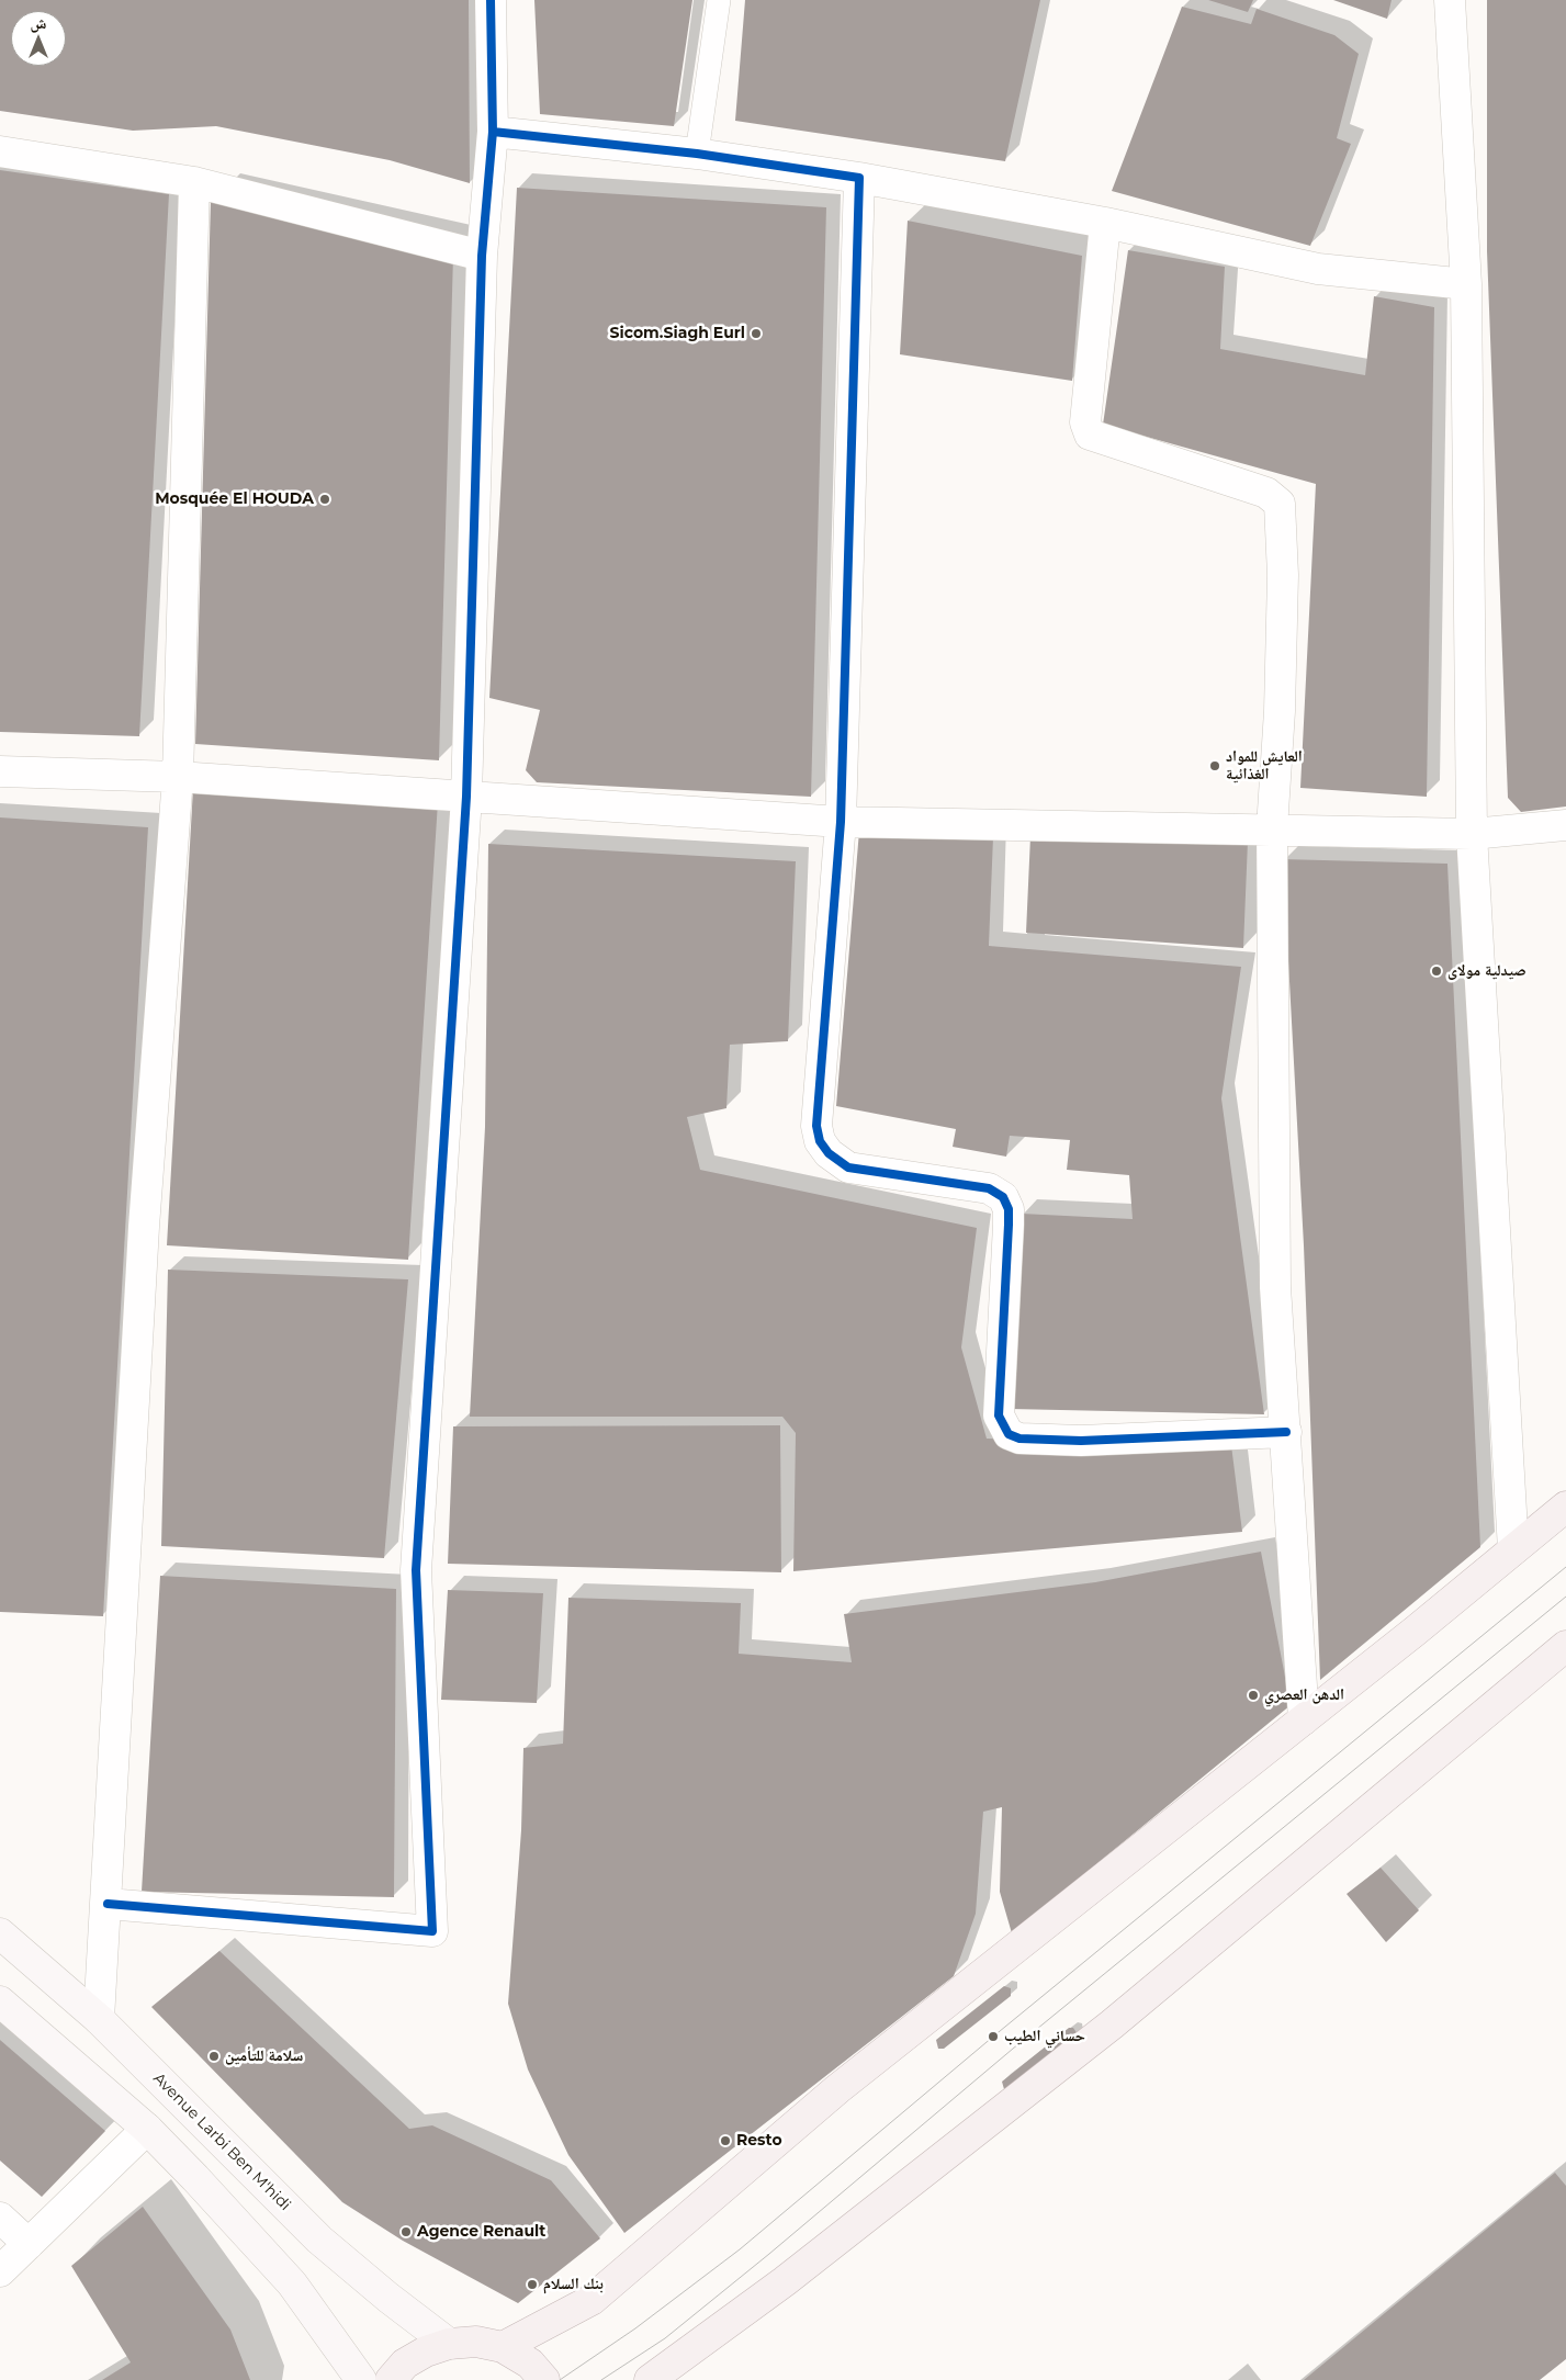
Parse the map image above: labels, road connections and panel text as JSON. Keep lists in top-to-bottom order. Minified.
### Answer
{"streets":{"main road":["Avenue Larbi Ben M'hidi"]},"places":["Sicom.Siagh Eurl","Mosquée El HOUDA","العايش للمواد الغذائية","صيدلية مولاى","الدهن العصري","حساني الطيب","سلامة للتأمين","Resto","Agence Renault","بنك السلام"],"north":"top"}
